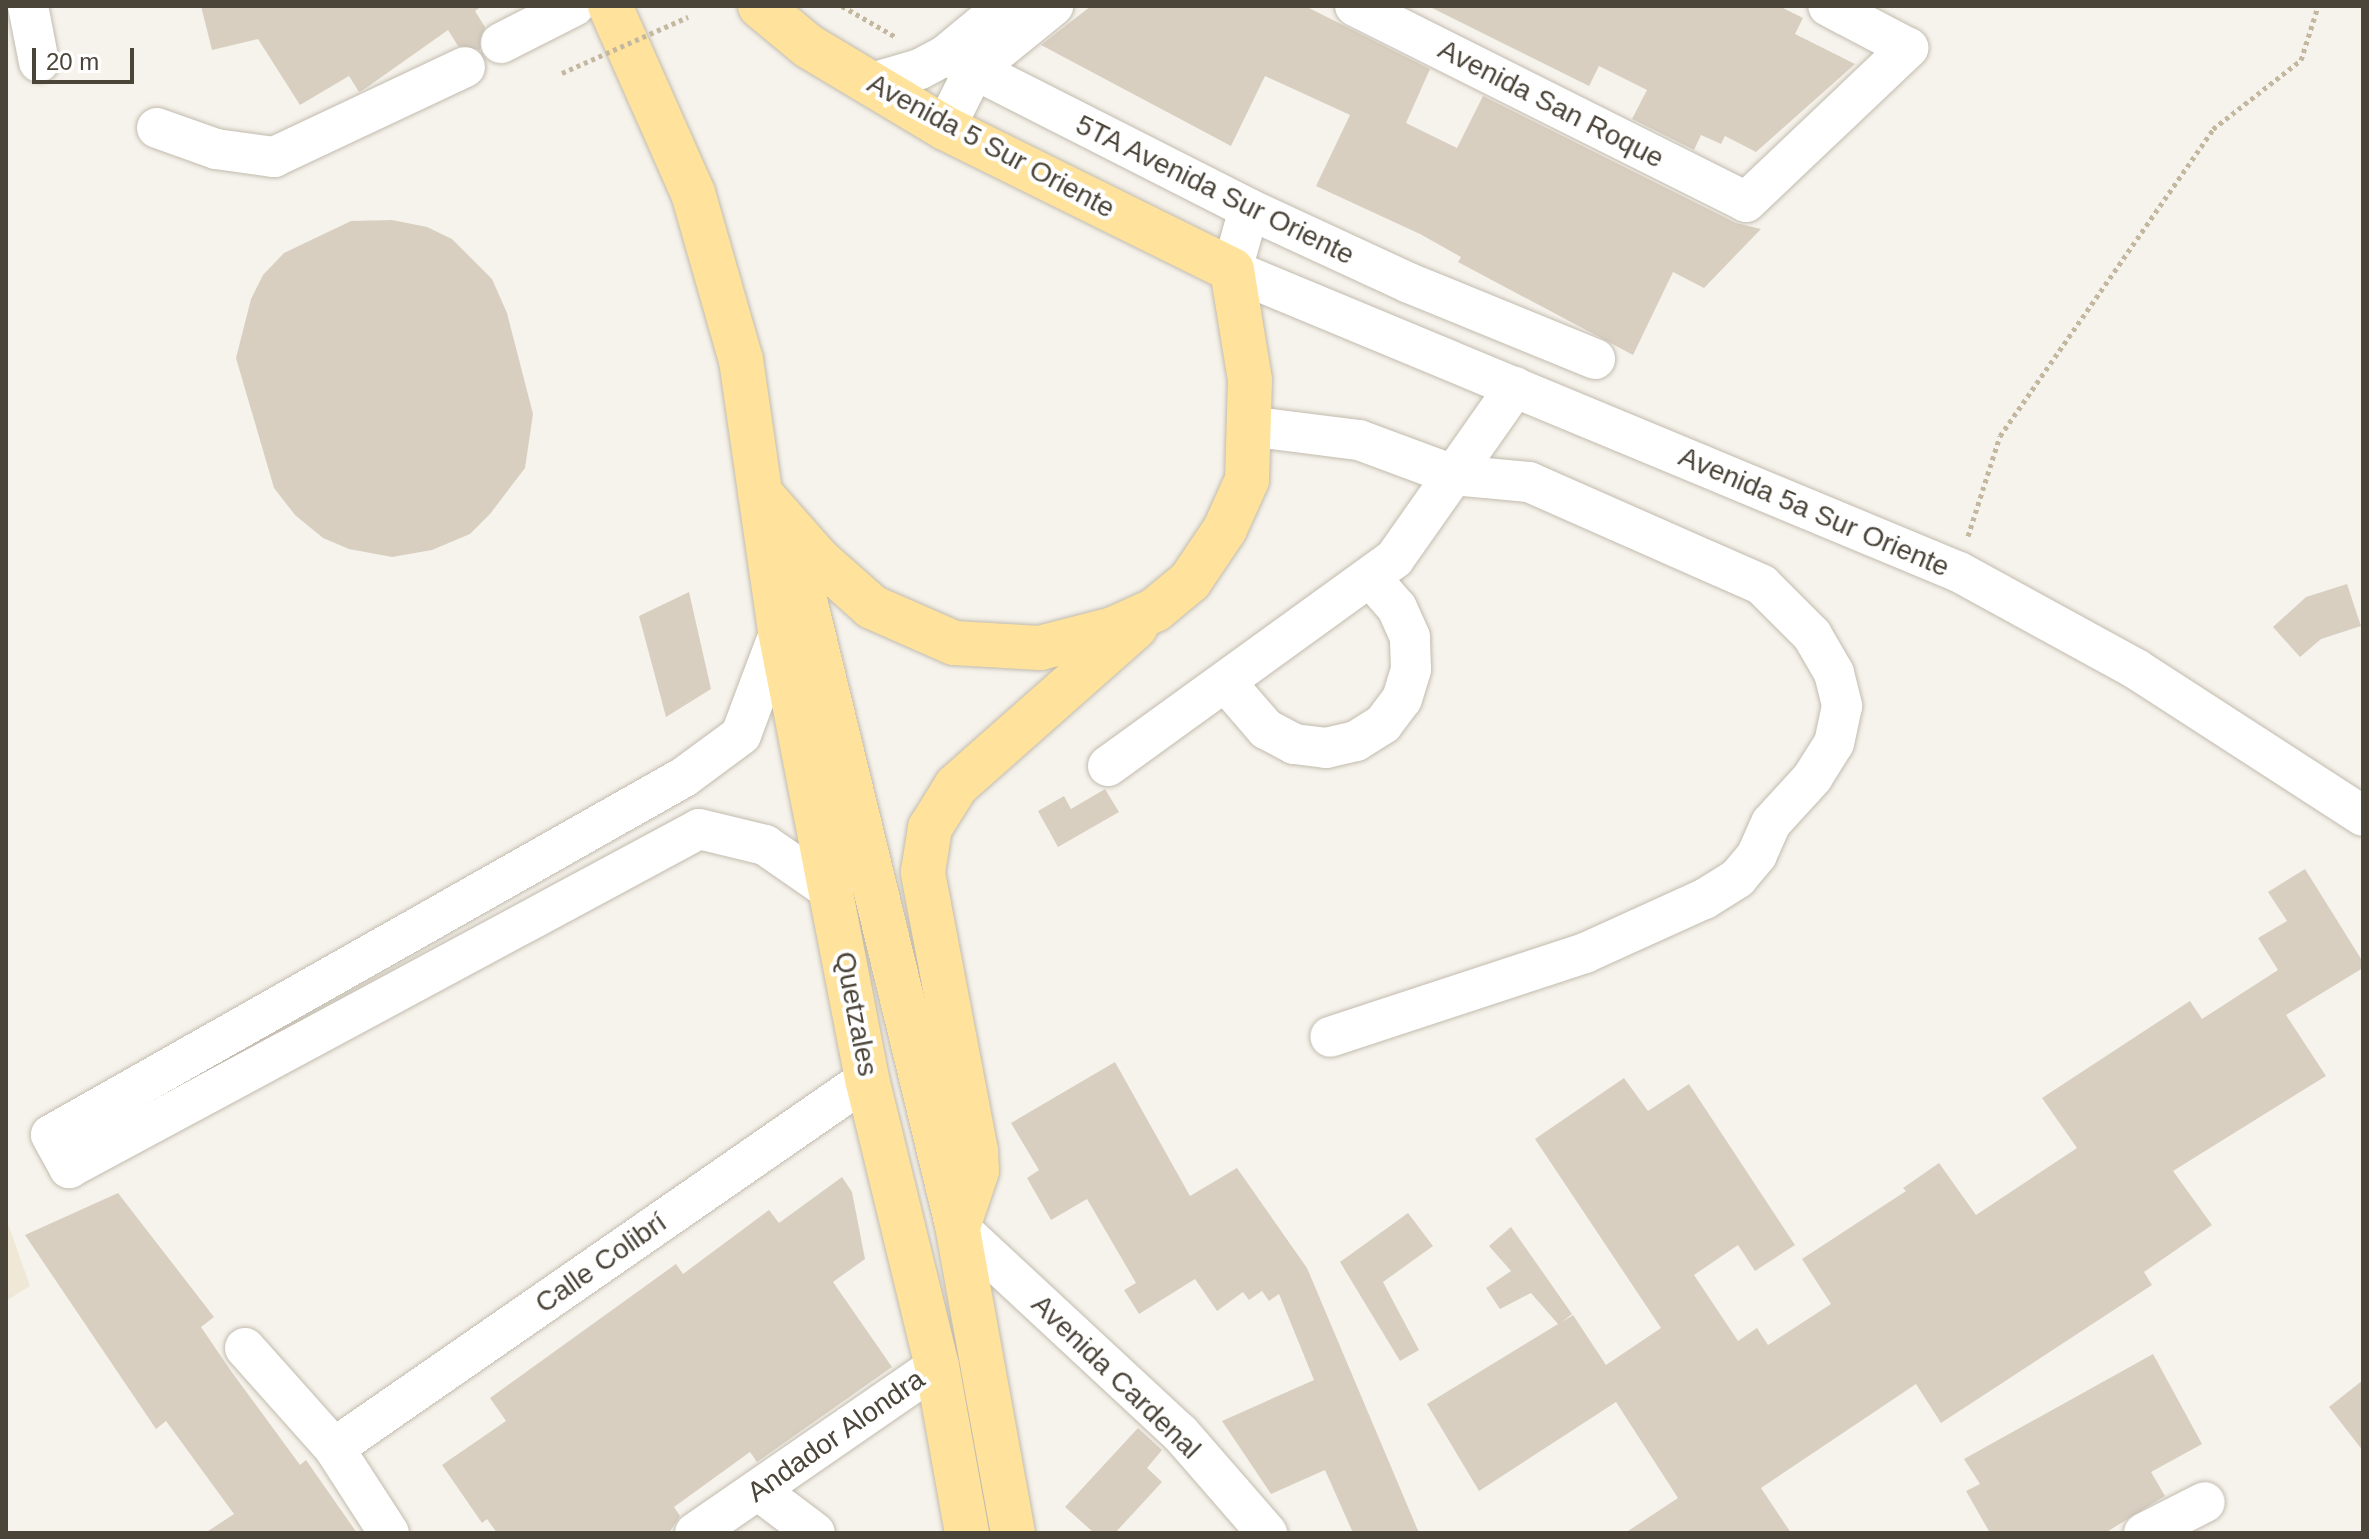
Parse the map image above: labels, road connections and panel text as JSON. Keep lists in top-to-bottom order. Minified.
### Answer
{"streets":{"main road":["Avenida 5 Sur Oriente","Quetzales"],"street":["Avenida San Roque","5TA Avenida Sur Oriente","Avenida 5a Sur Oriente","Calle Colibrí","Avenida Cardenal","Andador Alondra"]},"crossings":[["Avenida 5 Sur Oriente","Avenida 5a Sur Oriente"],["Quetzales","Calle Colibrí"],["Quetzales","Avenida Cardenal"],["Quetzales","Andador Alondra"]],"scale_bar":"20 m"}
